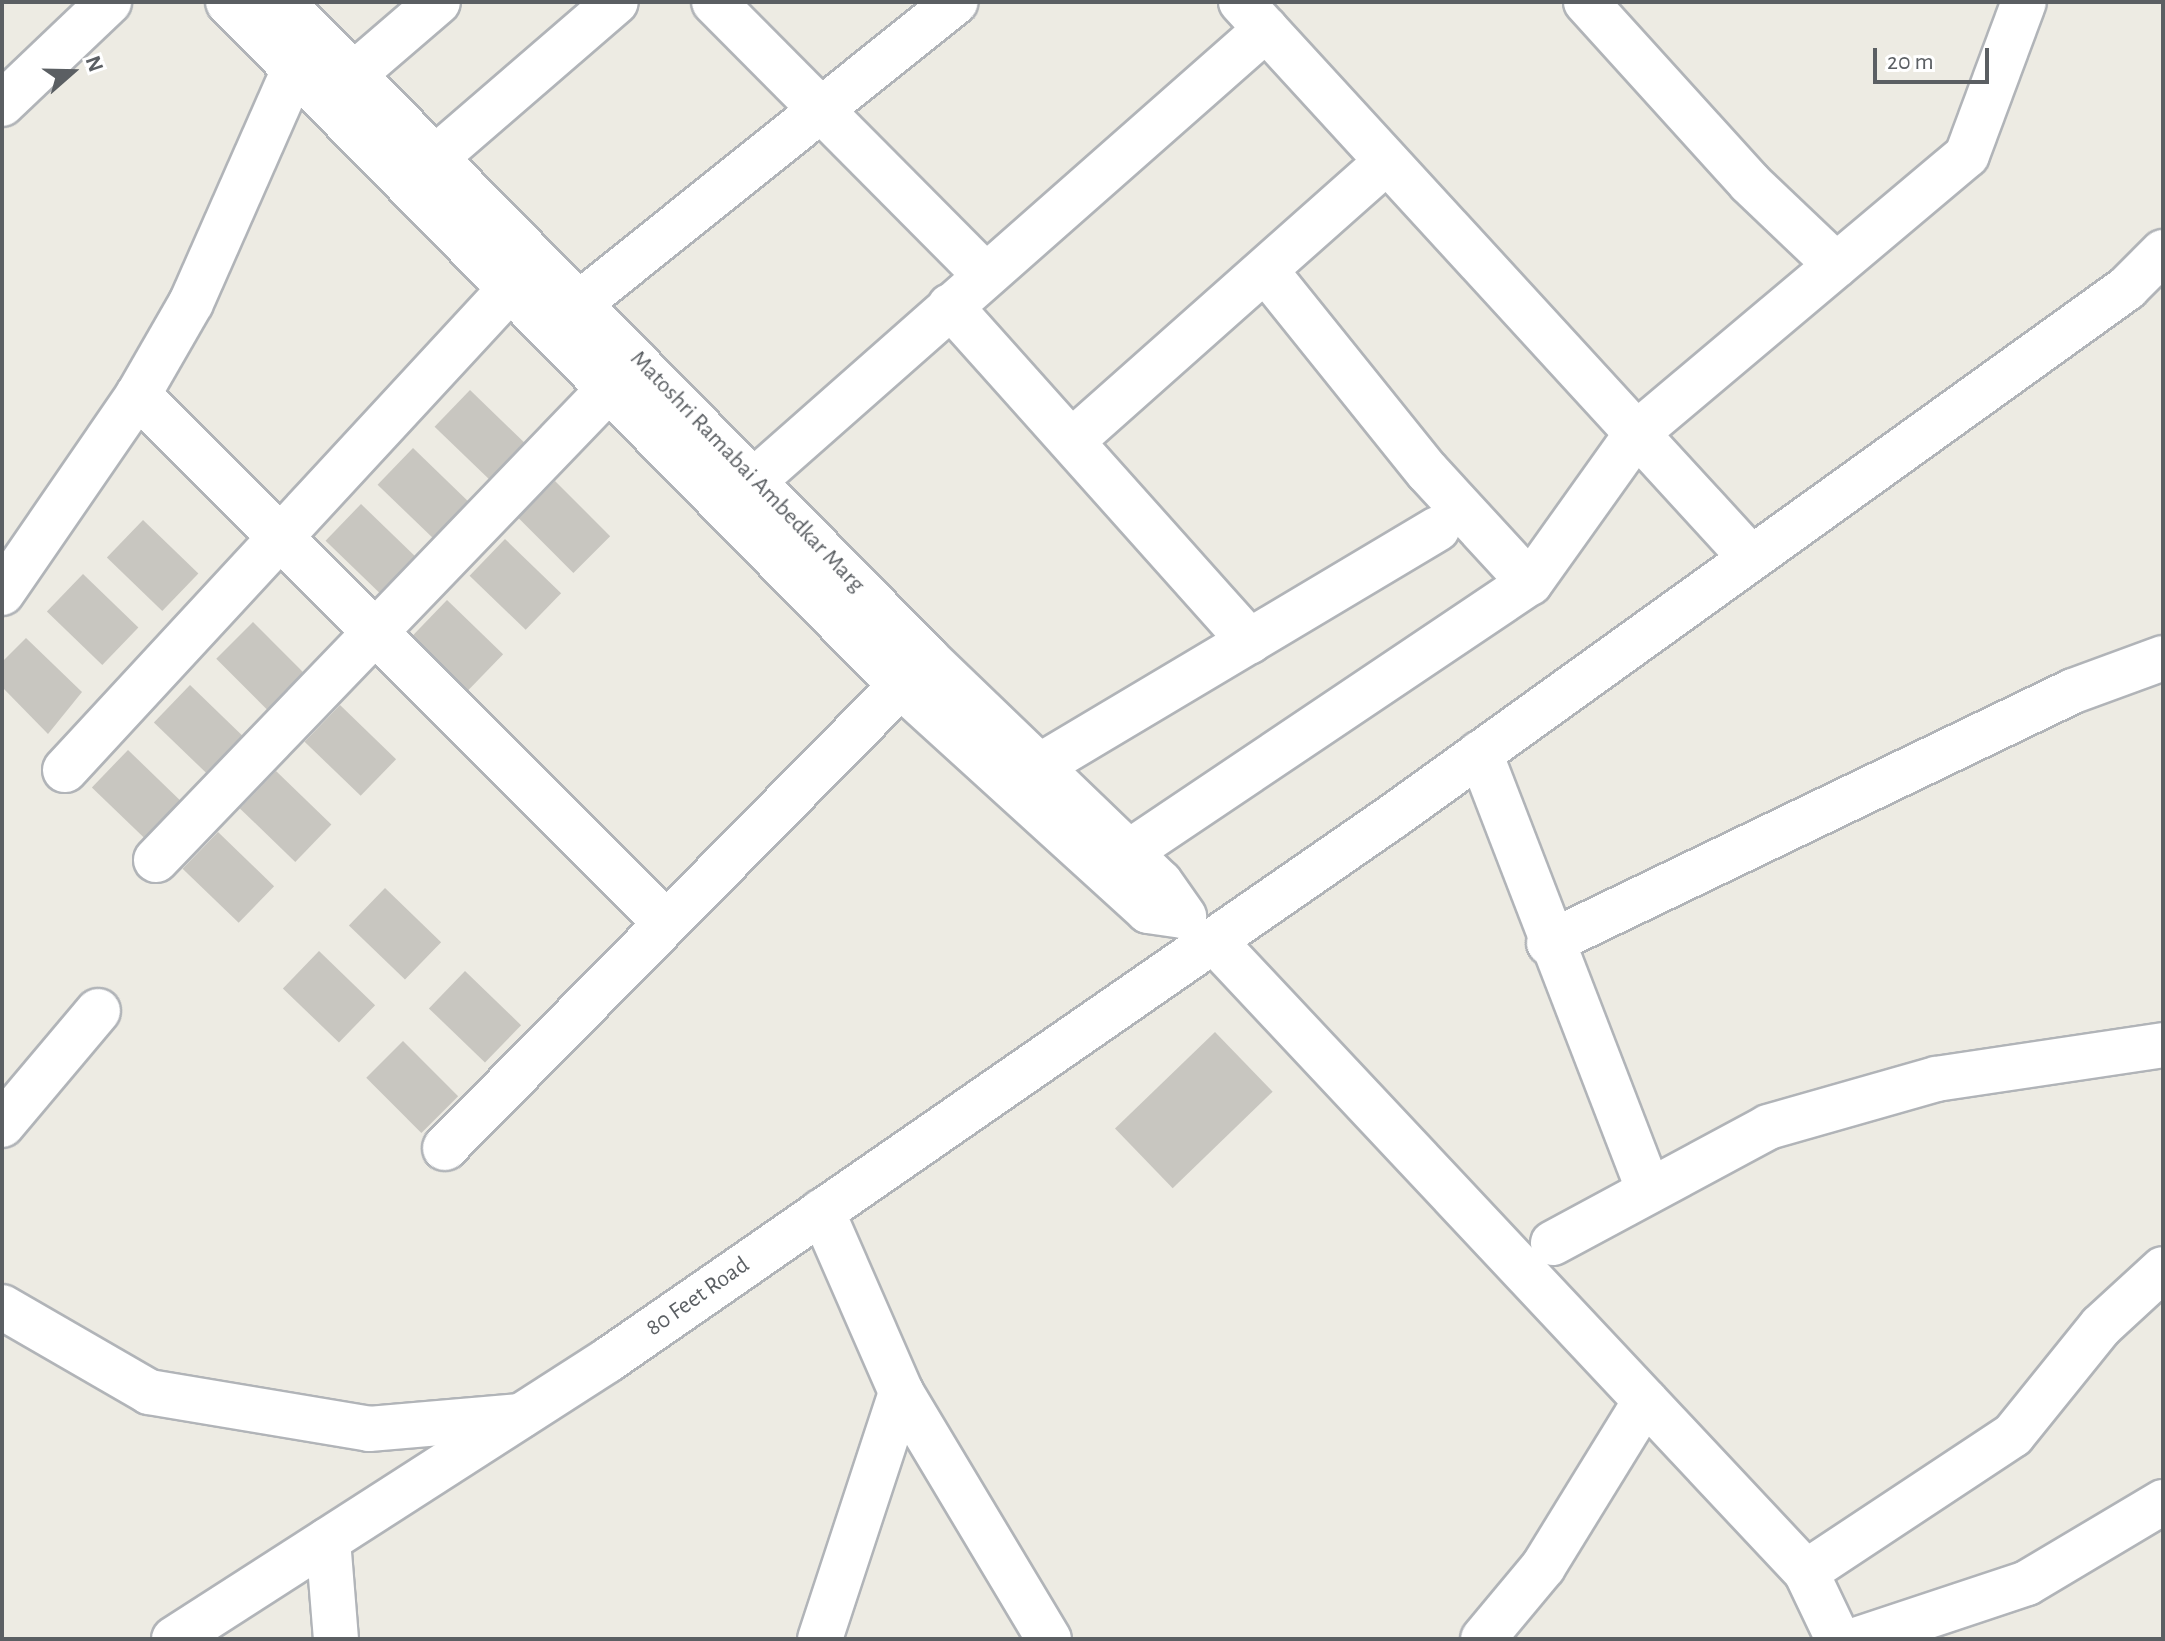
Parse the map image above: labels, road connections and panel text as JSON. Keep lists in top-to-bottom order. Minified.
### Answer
{"streets":{"street":["Matoshri Ramabai Ambedkar Marg","80 Feet Road"]},"crossings":[["Matoshri Ramabai Ambedkar Marg","80 Feet Road"]],"scale_bar":"20 m","north":"right"}
